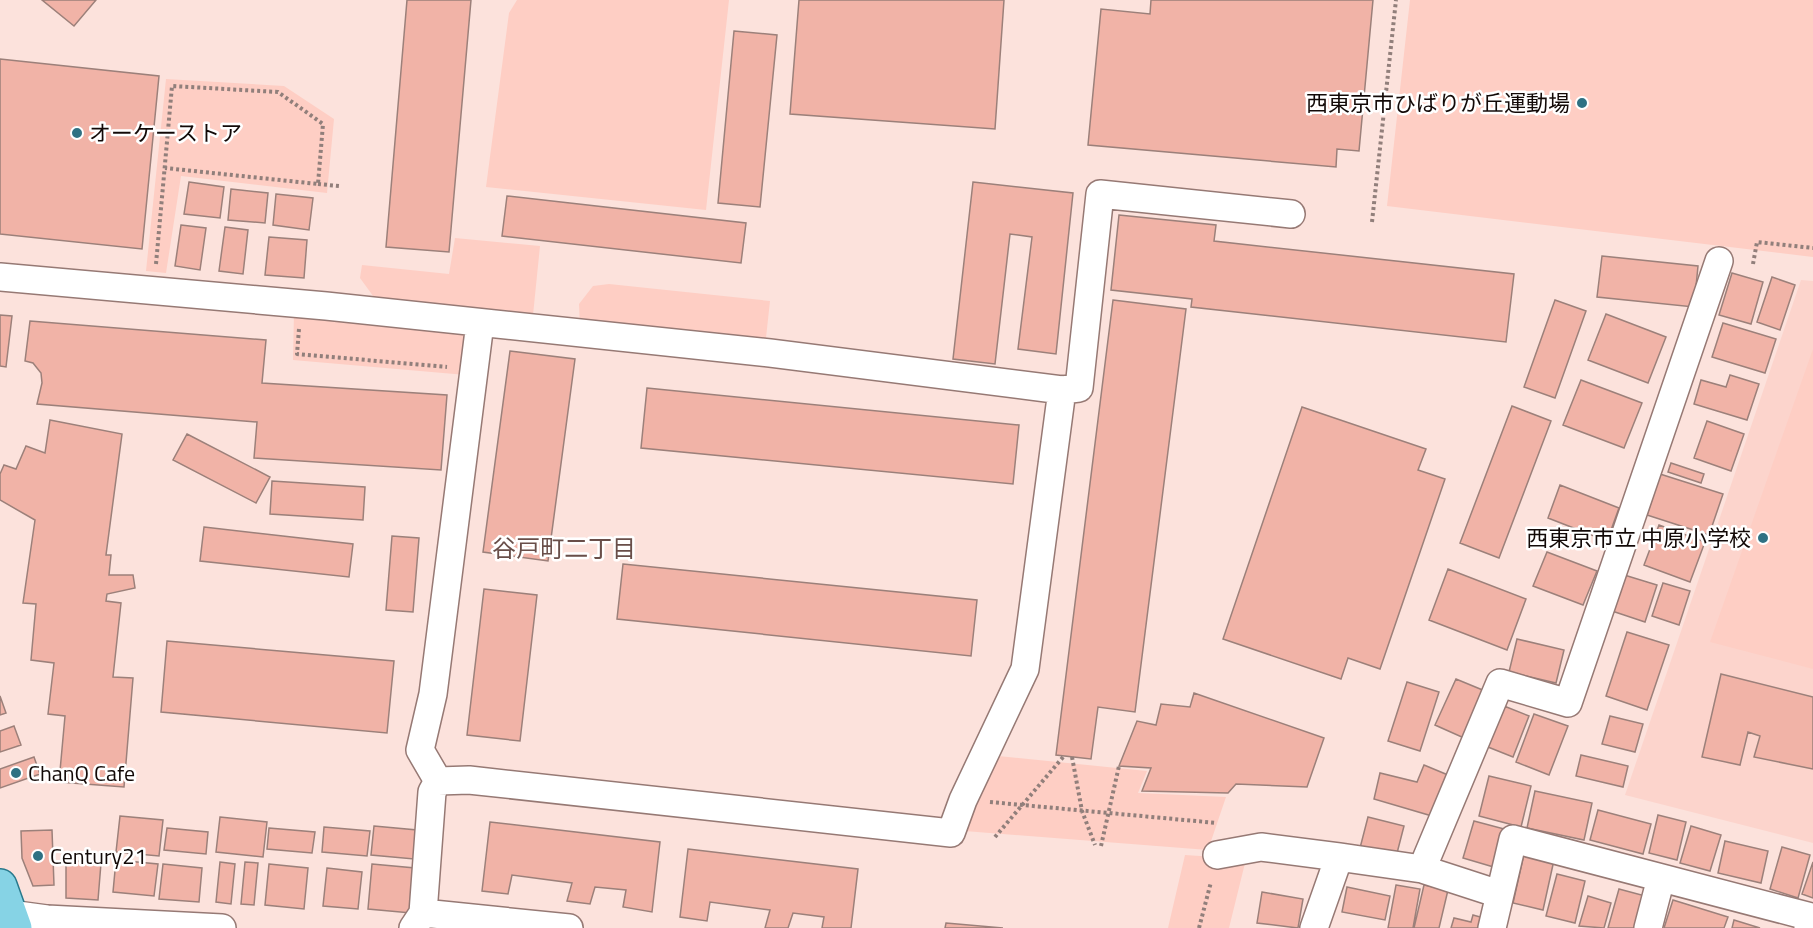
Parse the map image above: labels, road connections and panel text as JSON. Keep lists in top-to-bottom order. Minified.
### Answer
{"districts":["谷戸町二丁目"],"places":["西東京市ひばりが丘運動場","オーケーストア","西東京市立 中原小学校","ChanQ Cafe","Century21"]}
